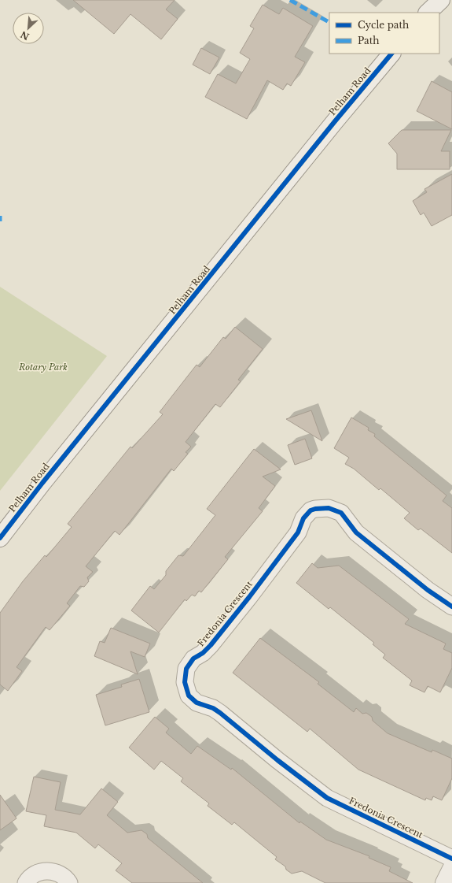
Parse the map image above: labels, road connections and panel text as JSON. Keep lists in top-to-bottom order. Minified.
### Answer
{"streets":{"main road":["Pelham Road"],"street":["Fredonia Crescent"]},"parks":["Rotary Park"],"legend":["Cycle path","Path"],"north":"bottom left"}
